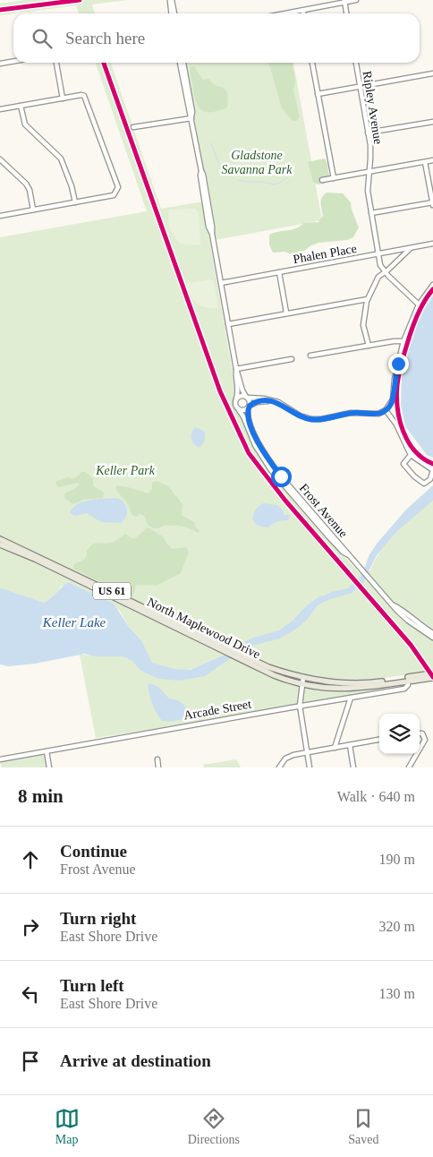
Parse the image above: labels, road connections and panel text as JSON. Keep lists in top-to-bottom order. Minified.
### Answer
{"streets":{"main road":["US 61","North Maplewood Drive","Arcade Street"],"street":["Ripley Avenue","Phalen Place","Frost Avenue"]},"crossings":[["Ripley Avenue","Phalen Place"],["North Maplewood Drive","Arcade Street"]],"water":["Keller Lake"],"parks":["Gladstone Savanna Park","Keller Park"],"page":{"search":"Search here","heading":["8 min","Walk · 640 m"],"list":[["Continue","Frost Avenue","190 m"],["Turn right","East Shore Drive","320 m"],["Turn left","East Shore Drive","130 m"],"Arrive at destination"],"nav":["Map","Directions","Saved"]}}
